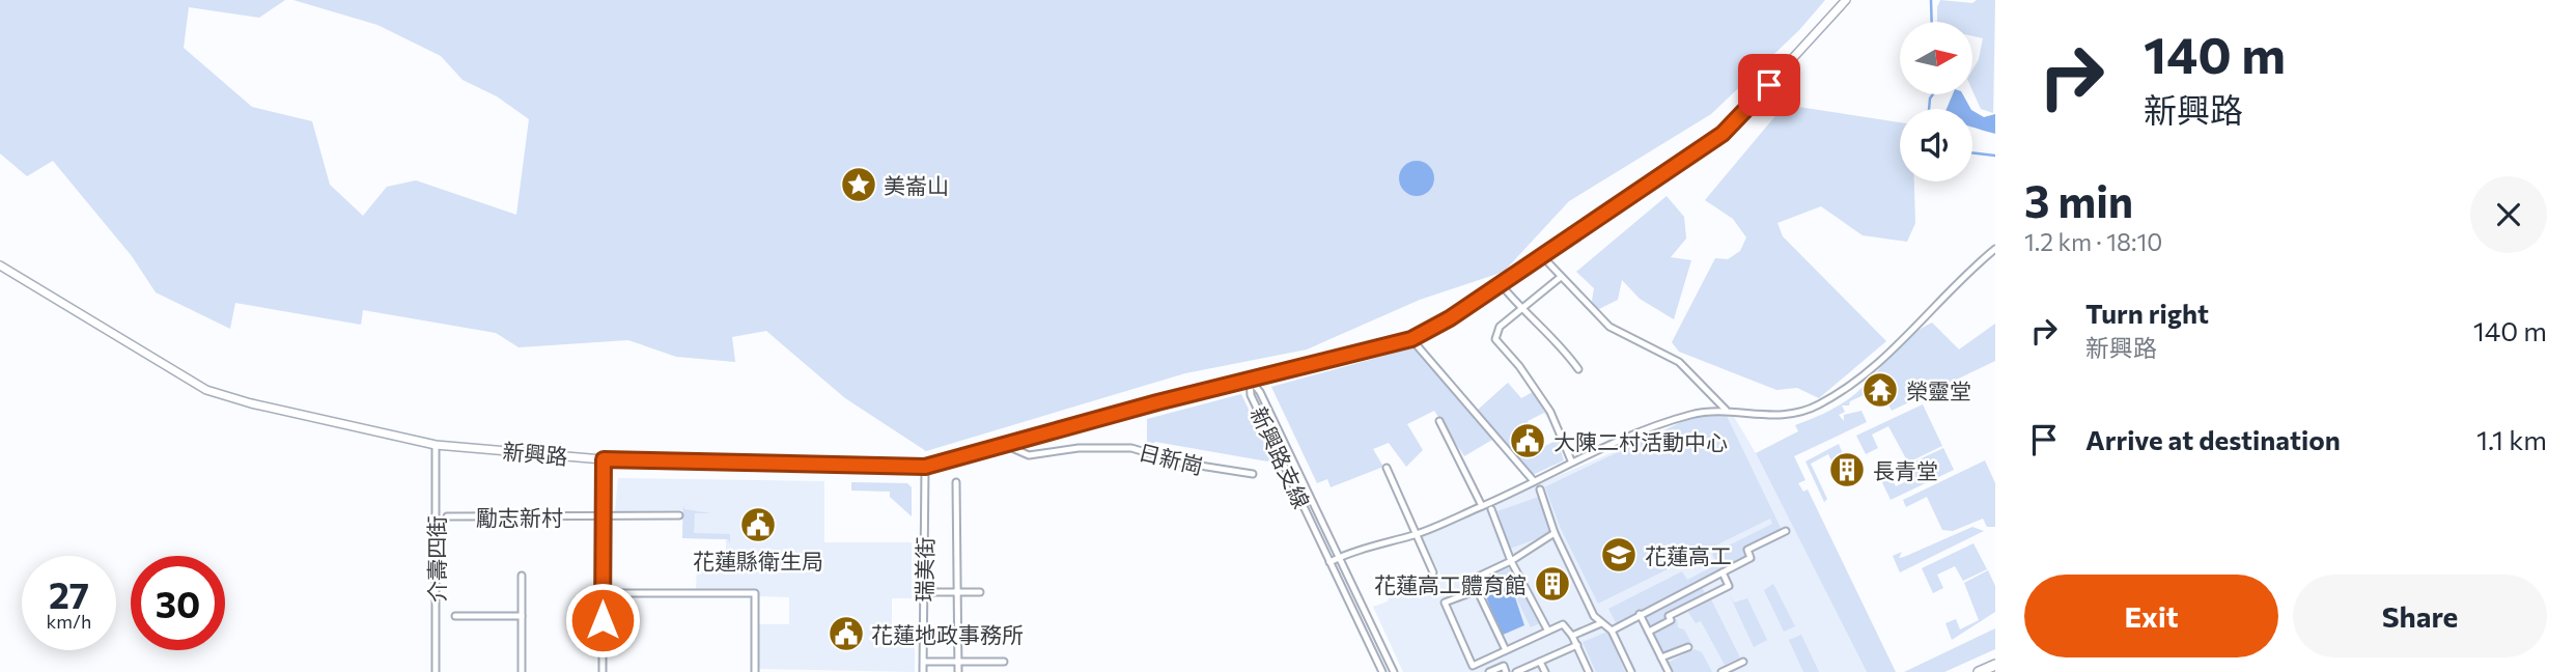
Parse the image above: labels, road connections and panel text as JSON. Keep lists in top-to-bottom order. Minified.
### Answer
{"streets":{"street":["新興路","新興路支線","日新崗","勵志新村","介壽四街","瑞美街"]},"crossings":[["新興路","新興路支線"],["新興路","日新崗"],["新興路","介壽四街"],["新興路","瑞美街"]],"places":{"place":["美崙山"],"temple":["榮靈堂"],"public building":["大陳二村活動中心","花蓮縣衛生局","花蓮地政事務所"],"building":["長青堂","花蓮高工體育館"],"school or university":["花蓮高工"]},"north":"right","page":{"turn":["140 m","新興路"],"heading":["3 min","1.2 km · 18:10"],"list":[{"name":"Turn right","note":"新興路","value":"140 m"},{"name":"Arrive at destination","value":"1.1 km"}],"speed":"27 km/h","limit":"30","buttons":["Exit","Share"]}}
